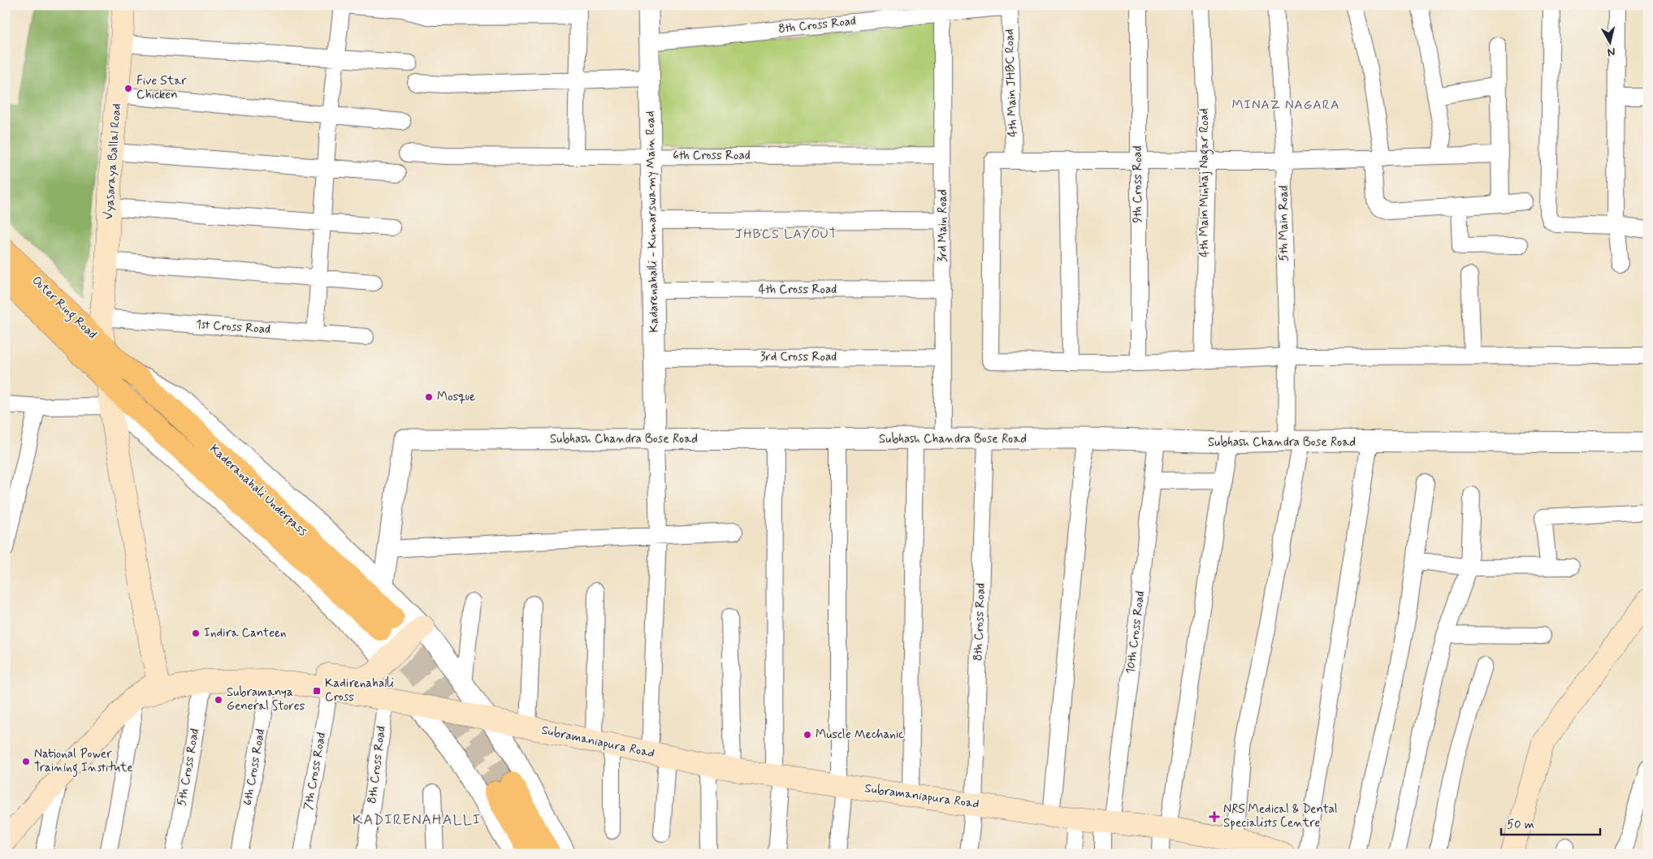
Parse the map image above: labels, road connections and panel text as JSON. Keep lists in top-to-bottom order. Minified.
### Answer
{"streets":{"highway":["Outer Ring Road","Kaderanahali Underpass"],"main road":["Vyasaraya Ballal Road","Subramaniapura Road"],"street":["8th Cross Road","4th Main JHBC Road","6th Cross Road","4th Main Minhaj Nagar Road","9th Cross Road","Kadarenahalli - Kumarswamy Main Road","5th Main Road","3rd Main Road","4th Cross Road","1st Cross Road","3rd Cross Road","Subhash Chandra Bose Road","10th Cross Road","5th Cross Road","7th Cross Road"]},"crossings":[["8th Cross Road","4th Main JHBC Road"],["8th Cross Road","Kadarenahalli - Kumarswamy Main Road"],["8th Cross Road","3rd Main Road"],["8th Cross Road","Subhash Chandra Bose Road"],["8th Cross Road","Subramaniapura Road"],["6th Cross Road","Kadarenahalli - Kumarswamy Main Road"],["6th Cross Road","3rd Main Road"],["6th Cross Road","Subramaniapura Road"],["Vyasaraya Ballal Road","Outer Ring Road"],["Vyasaraya Ballal Road","1st Cross Road"],["Vyasaraya Ballal Road","Kaderanahali Underpass"],["Vyasaraya Ballal Road","Subramaniapura Road"],["Kadarenahalli - Kumarswamy Main Road","4th Cross Road"],["Kadarenahalli - Kumarswamy Main Road","3rd Cross Road"],["Kadarenahalli - Kumarswamy Main Road","Subhash Chandra Bose Road"],["5th Main Road","Subhash Chandra Bose Road"],["5th Main Road","Subramaniapura Road"],["3rd Main Road","4th Cross Road"],["3rd Main Road","3rd Cross Road"],["3rd Main Road","Subhash Chandra Bose Road"],["Outer Ring Road","Kaderanahali Underpass"],["Subhash Chandra Bose Road","10th Cross Road"],["10th Cross Road","Subramaniapura Road"],["Subramaniapura Road","5th Cross Road"],["Subramaniapura Road","7th Cross Road"]],"districts":["MINAZ NAGARA","JHBCS LAYOUT","KADIRENAHALLI"],"places":{"other":["Five Star Chicken","Mosque","Indira Canteen","Subramanya General Stores","Muscle Mechanic","National Power Training Institute"],"transit":["Kadirenahalli Cross"],"health":["NRS Medical & Dental Specialists Centre"]},"scale_bar":"50 m","north":"bottom"}
